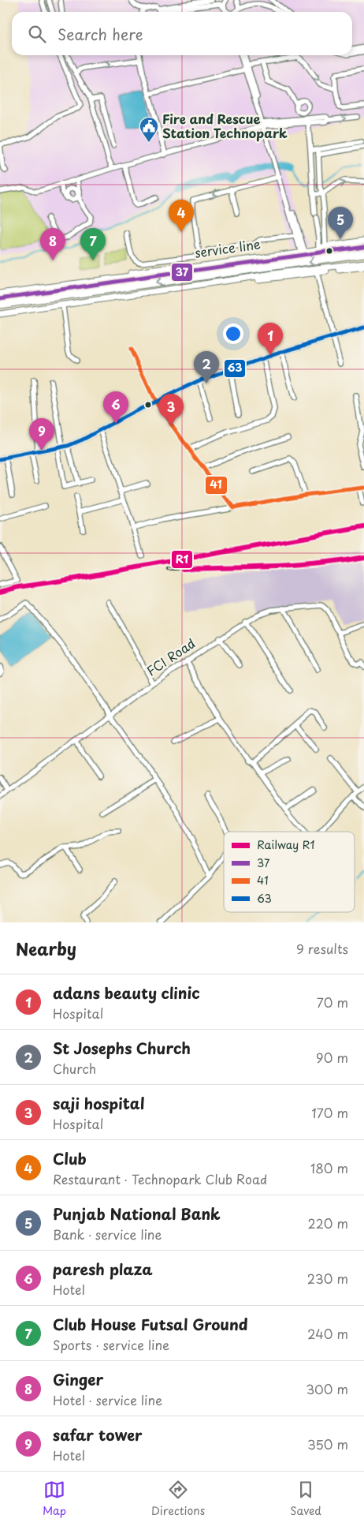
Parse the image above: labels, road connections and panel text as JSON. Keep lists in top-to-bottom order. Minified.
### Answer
{"streets":{"main road":["service line"],"street":["FCI Road"]},"places":{"public building":["Fire and Rescue Station Technopark"]},"lines":["transit line 37","transit line 63","transit line 41","rail line R1"],"legend":["Railway R1","37","41","63"],"page":{"search":"Search here","pins":["4","5","7","8","1","2","6","3","9"],"heading":["Nearby","9 results"],"list":[{"mark":"1","name":"adans beauty clinic","note":"Hospital","value":"70 m"},{"mark":"2","name":"St Josephs Church","note":"Church","value":"90 m"},{"mark":"3","name":"saji hospital","note":"Hospital","value":"170 m"},{"mark":"4","name":"Club","note":"Restaurant · Technopark Club Road","value":"180 m"},{"mark":"5","name":"Punjab National Bank","note":"Bank · service line","value":"220 m"},{"mark":"6","name":"paresh plaza","note":"Hotel","value":"230 m"},{"mark":"7","name":"Club House Futsal Ground","note":"Sports · service line","value":"240 m"},{"mark":"8","name":"Ginger","note":"Hotel · service line","value":"300 m"},{"mark":"9","name":"safar tower","note":"Hotel","value":"350 m"}],"nav":["Map","Directions","Saved"]}}
